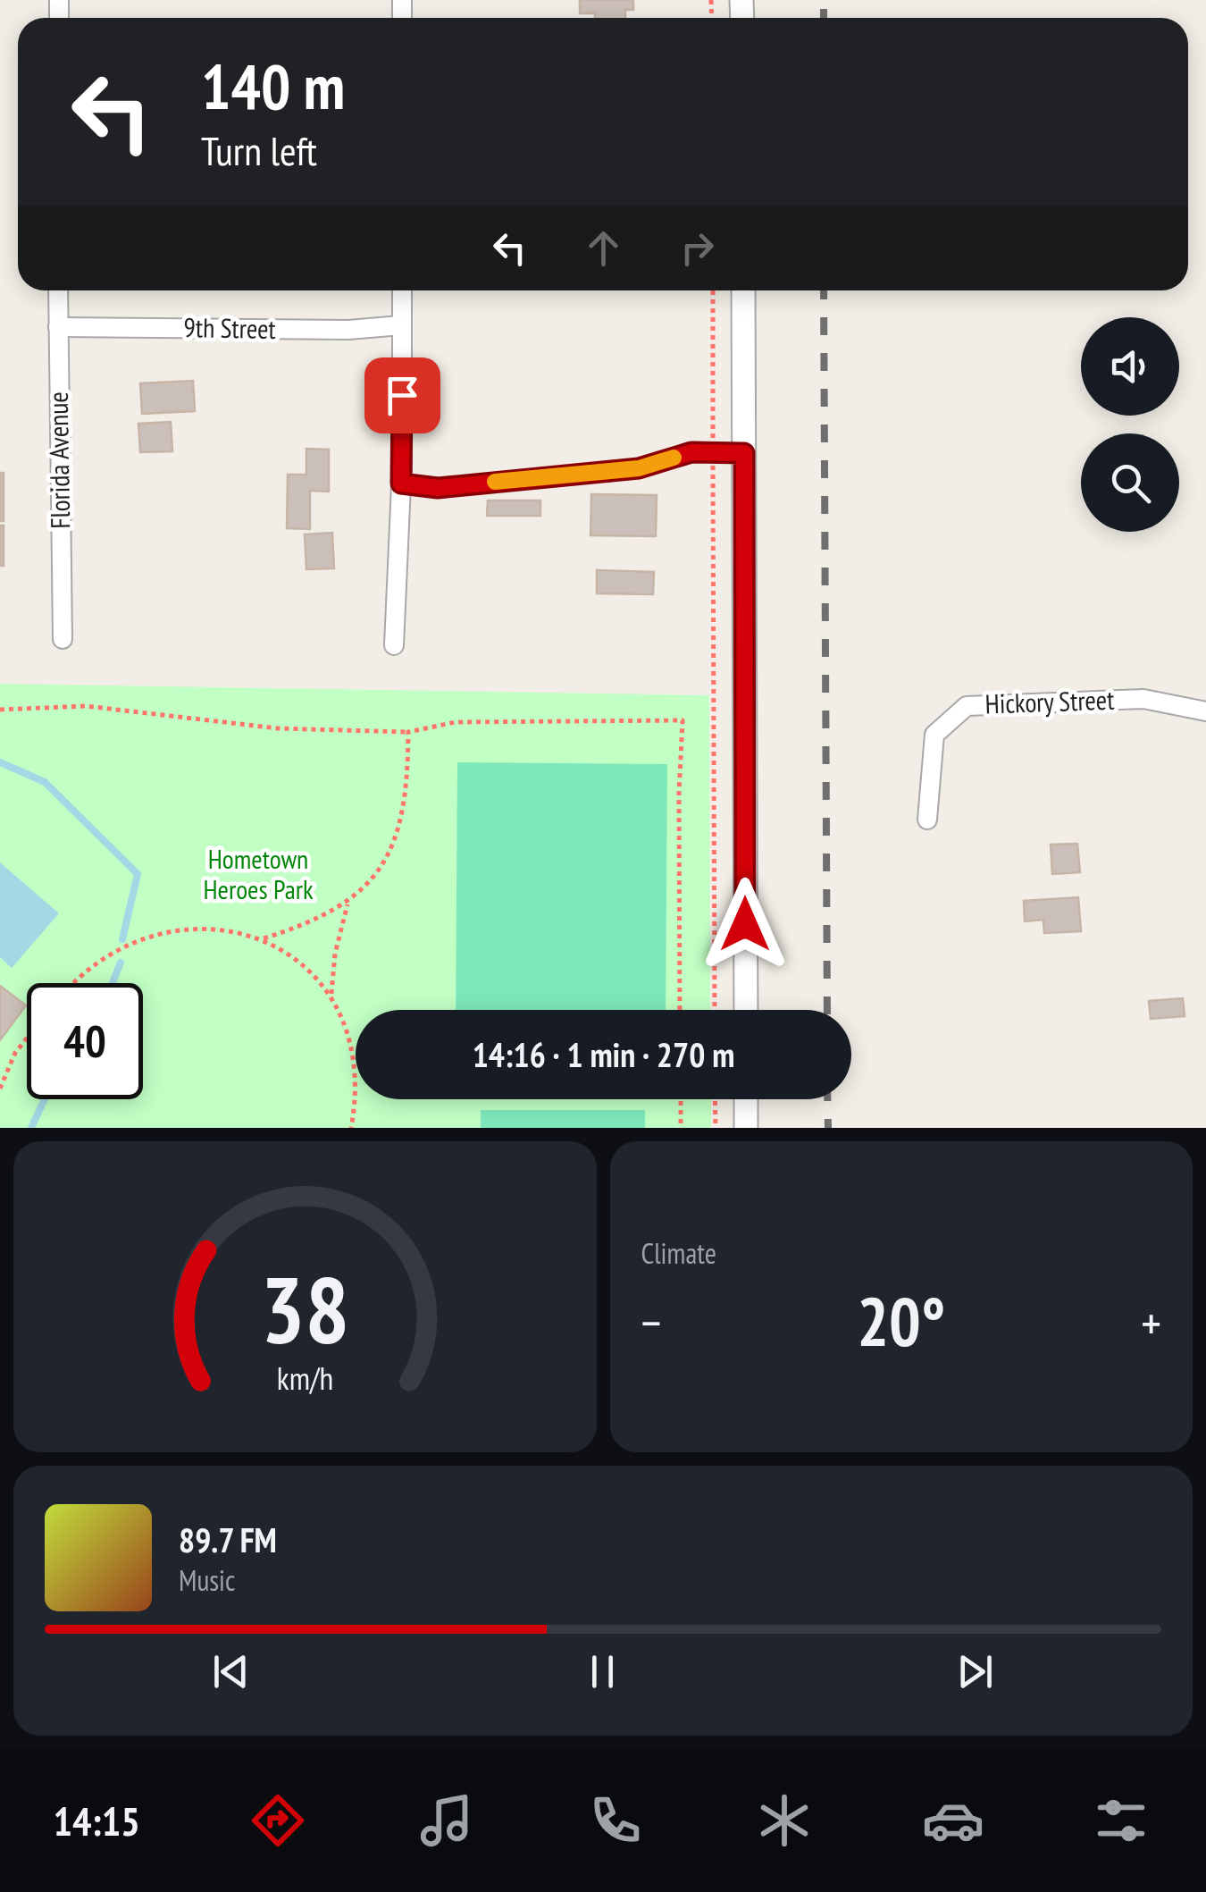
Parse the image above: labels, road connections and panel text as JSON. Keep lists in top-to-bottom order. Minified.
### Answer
{"streets":{"street":["9th Street","Florida Avenue","Hickory Street"]},"crossings":[["9th Street","Florida Avenue"]],"parks":["Hometown Heroes Park"],"page":{"turn":["140 m","Turn left"],"limit":"40","trip":"14:16 · 1 min · 270 m","tile":"Climate","heat":["−","20°","+"],"song":["89.7 FM","Music"],"tabs":"14:15","gauge":["38","km/h"]}}
